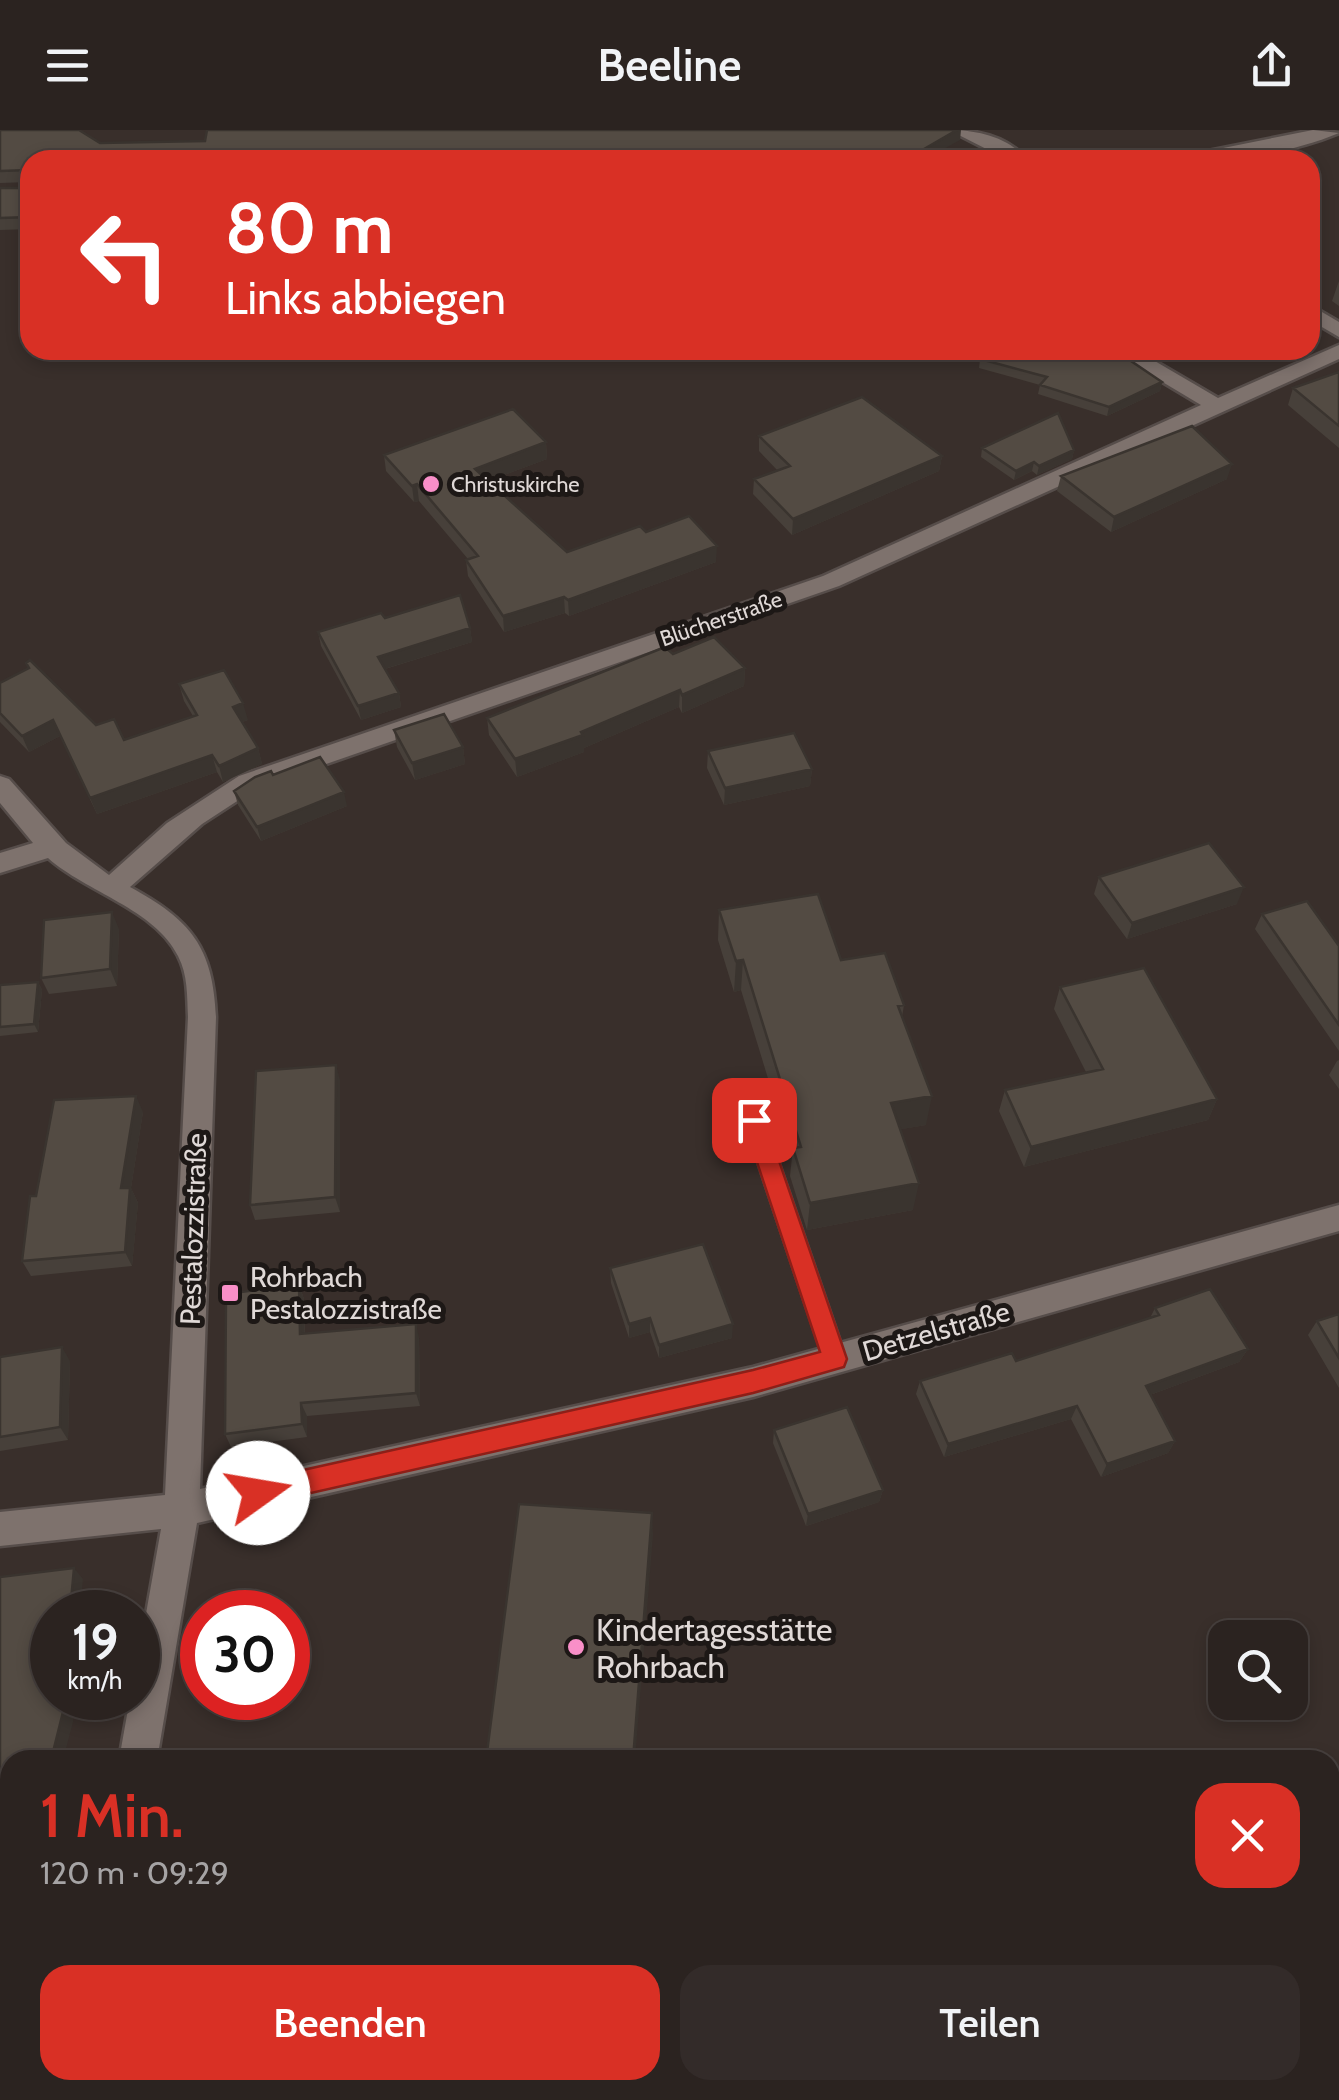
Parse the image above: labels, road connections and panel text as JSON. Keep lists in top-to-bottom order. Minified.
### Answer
{"streets":{"street":["Blücherstraße","Pestalozzistraße","Detzelstraße"]},"crossings":[["Blücherstraße","Pestalozzistraße"],["Pestalozzistraße","Detzelstraße"]],"places":{"other":["Christuskirche","Kindertagesstätte Rohrbach"],"transit":["Rohrbach Pestalozzistraße"]},"page":{"header":"Beeline","turn":["80 m","Links abbiegen"],"speed":"19 km/h","limit":"30","heading":["1 Min.","120 m · 09:29"],"buttons":["Beenden","Teilen"]}}
